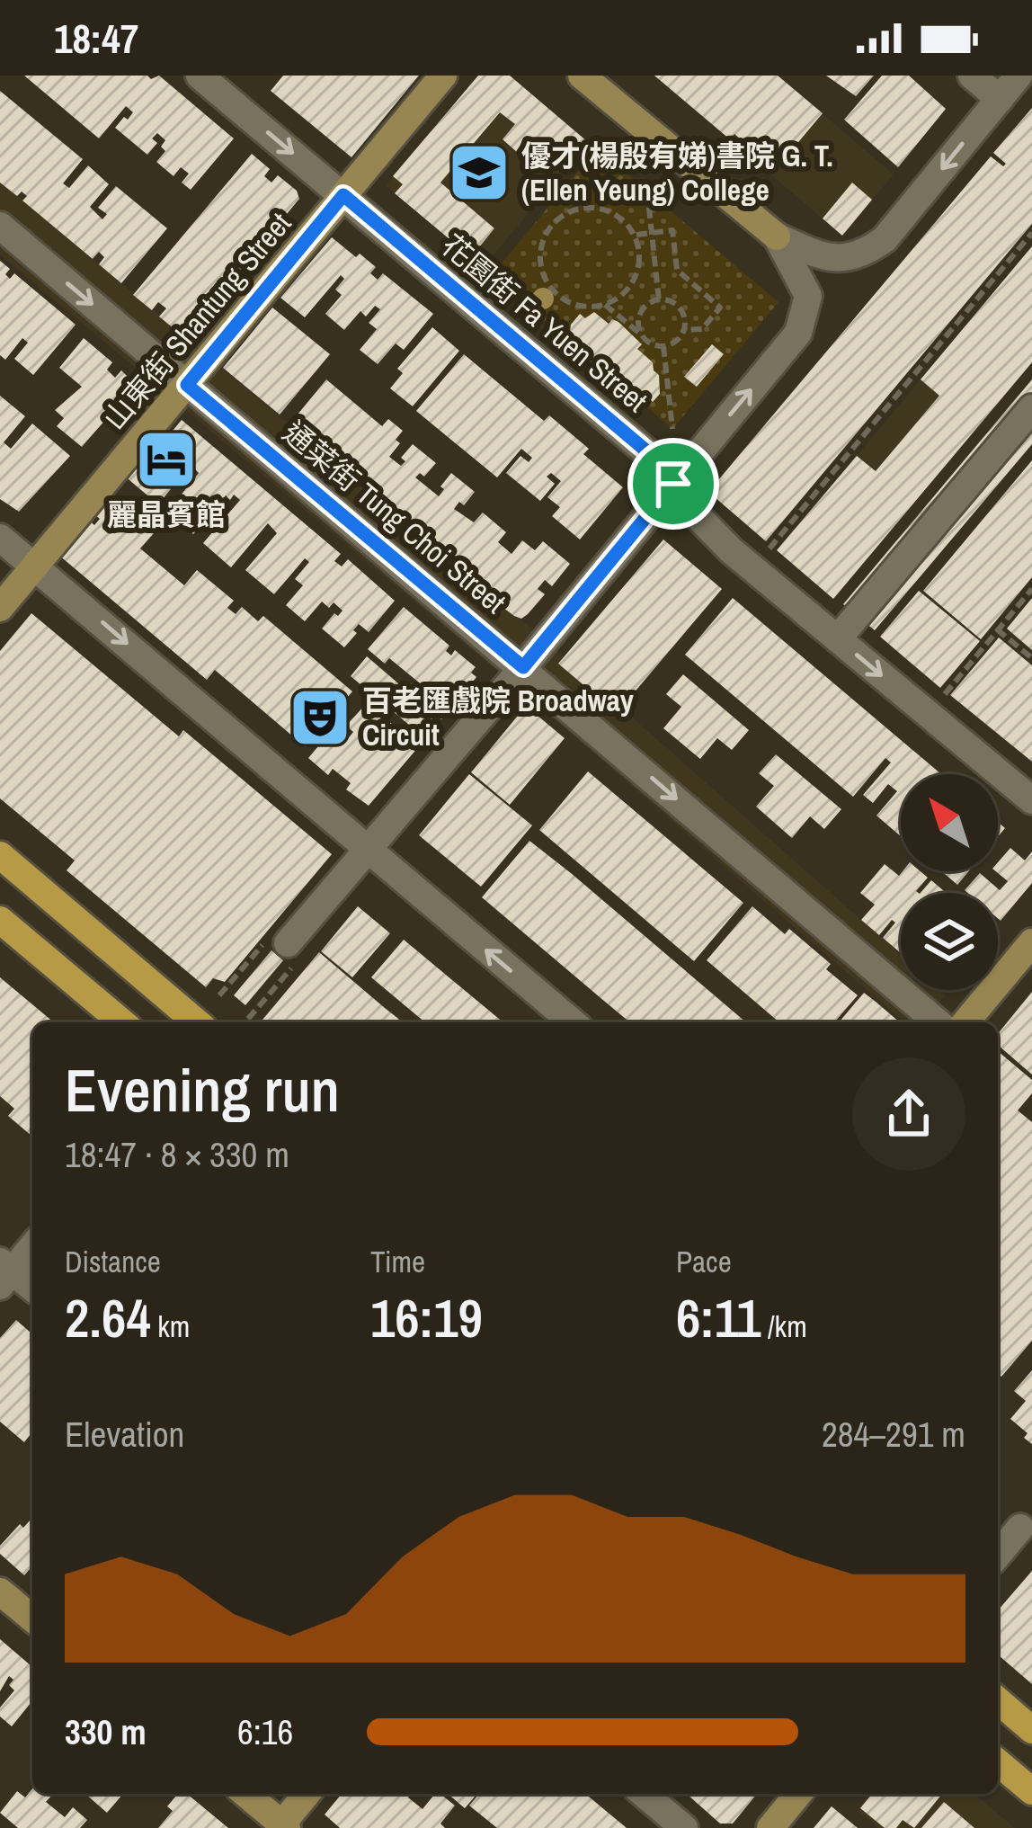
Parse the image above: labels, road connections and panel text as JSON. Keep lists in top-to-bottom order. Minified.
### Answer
{"streets":{"street":["山東街 Shantung Street","花園街 Fa Yuen Street","通菜街 Tung Choi Street"]},"crossings":[["山東街 Shantung Street","花園街 Fa Yuen Street"],["山東街 Shantung Street","通菜街 Tung Choi Street"]],"one_way":["花園街 Fa Yuen Street"],"places":{"school or university":["優才(楊殷有娣)書院 G. T. (Ellen Yeung) College"],"hotel":["麗晶賓館"],"theatre":["百老匯戲院 Broadway Circuit"]},"north":"top left","page":{"status":"18:47","heading":["Evening run","18:47 · 8 × 330 m"],"stats":[["Distance","2.64 km"],["Time","16:19"],["Pace","6:11 /km"]],"chart":["Elevation","284–291 m"],"list":[{"name":"330 m","note":"6:16"}]}}
